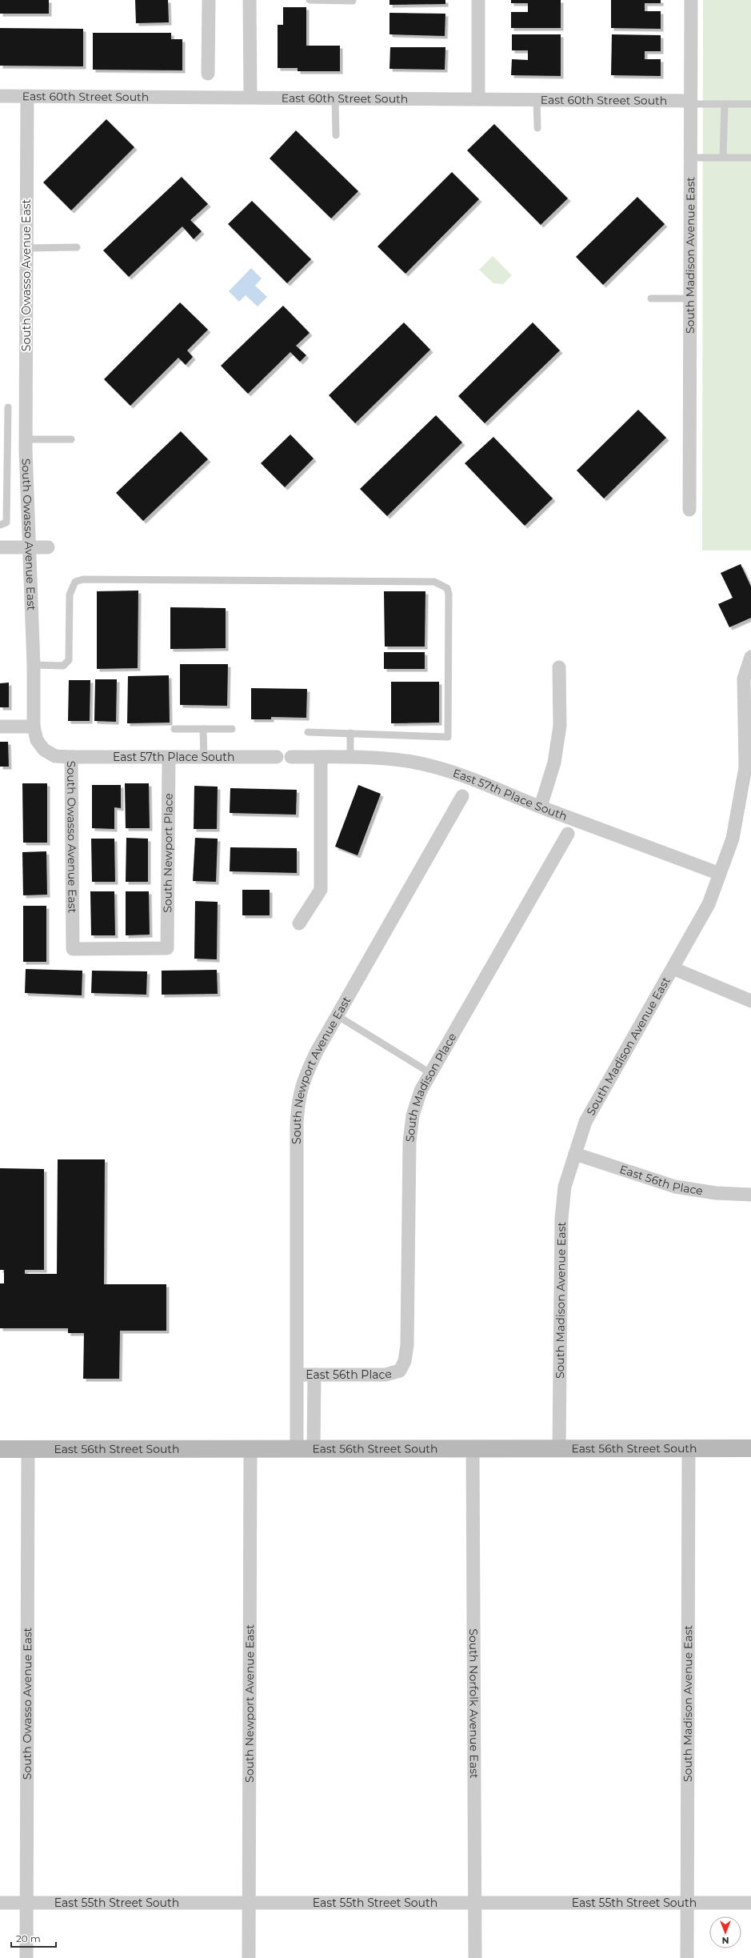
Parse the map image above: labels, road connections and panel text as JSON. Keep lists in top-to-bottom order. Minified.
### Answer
{"streets":{"street":["East 60th Street South","South Madison Avenue East","South Owasso Avenue East","East 57th Place South","South Newport Place","South Newport Avenue East","South Madison Place","East 56th Place","East 56th Street South","South Norfolk Avenue East","East 55th Street South"]},"crossings":[["East 60th Street South","South Madison Avenue East"],["East 60th Street South","South Owasso Avenue East"],["South Madison Avenue East","East 57th Place South"],["South Madison Avenue East","East 56th Place"],["South Madison Avenue East","East 56th Street South"],["South Madison Avenue East","East 55th Street South"],["South Owasso Avenue East","East 57th Place South"],["South Owasso Avenue East","South Newport Place"],["South Owasso Avenue East","East 56th Street South"],["South Owasso Avenue East","East 55th Street South"],["East 57th Place South","South Newport Place"],["South Newport Avenue East","East 56th Place"],["South Newport Avenue East","East 56th Street South"],["South Newport Avenue East","East 55th Street South"],["South Madison Place","East 56th Place"],["East 56th Street South","South Norfolk Avenue East"],["South Norfolk Avenue East","East 55th Street South"]],"scale_bar":"20 m","north":"bottom"}
